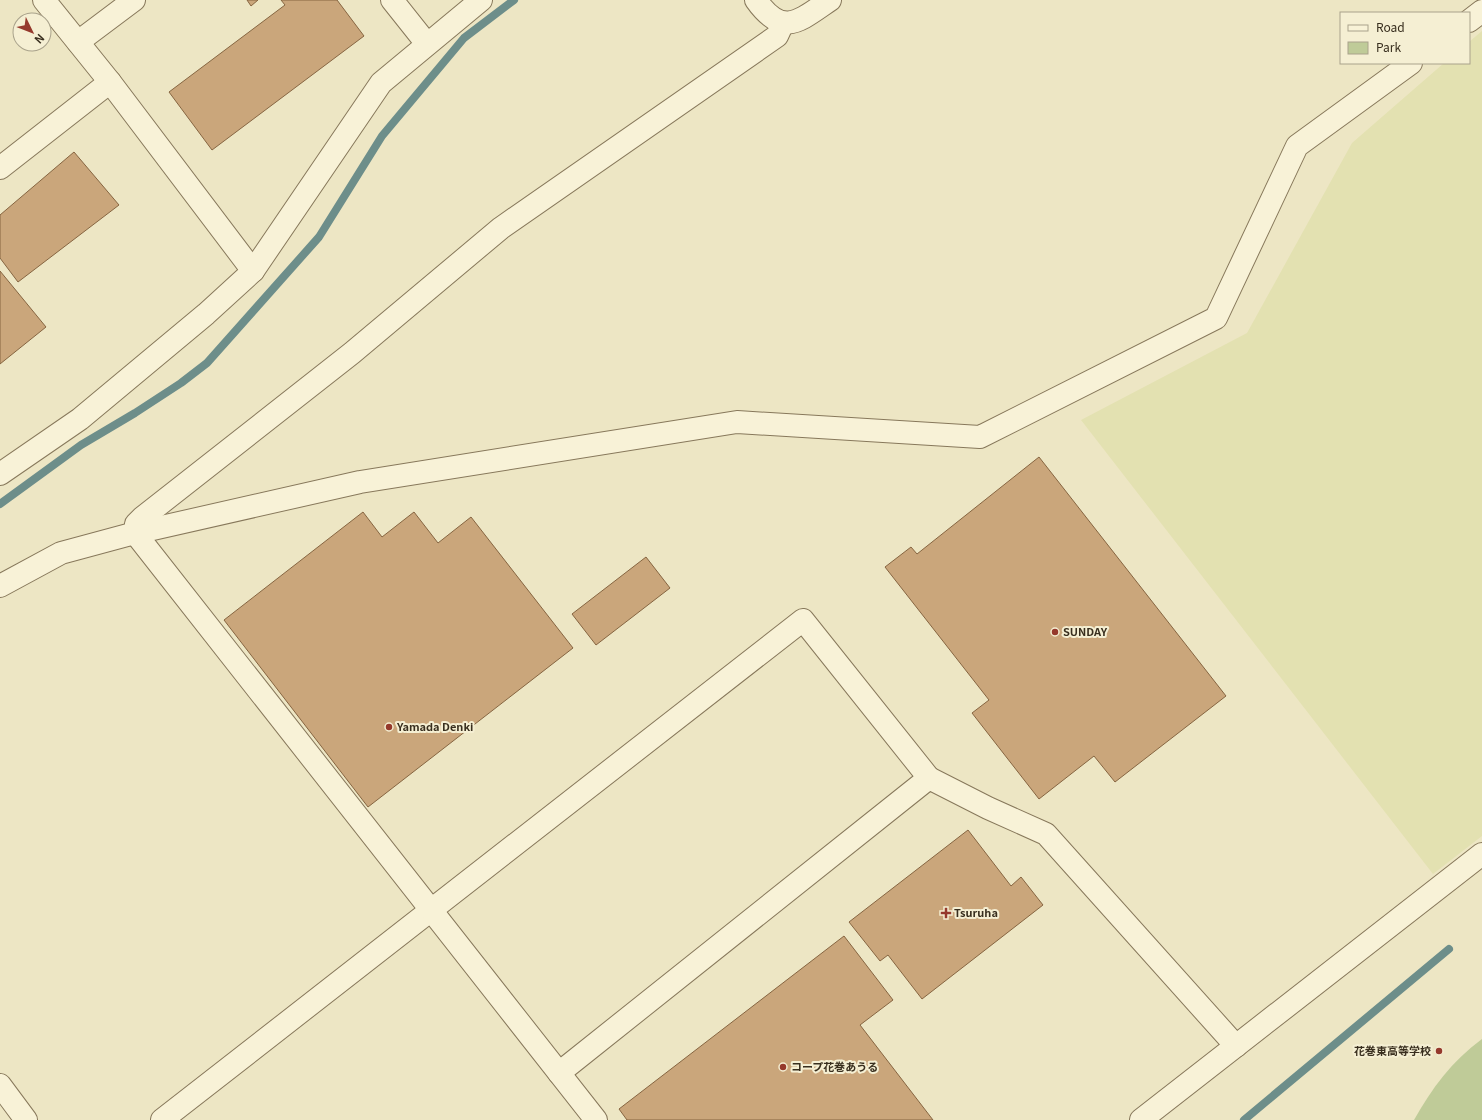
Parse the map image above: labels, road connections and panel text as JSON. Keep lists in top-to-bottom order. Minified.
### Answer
{"places":{"other":["SUNDAY","Yamada Denki","花巻東高等学校","コープ花巻あうる"],"health":["Tsuruha"]},"legend":["Road","Park"],"north":"bottom right"}
